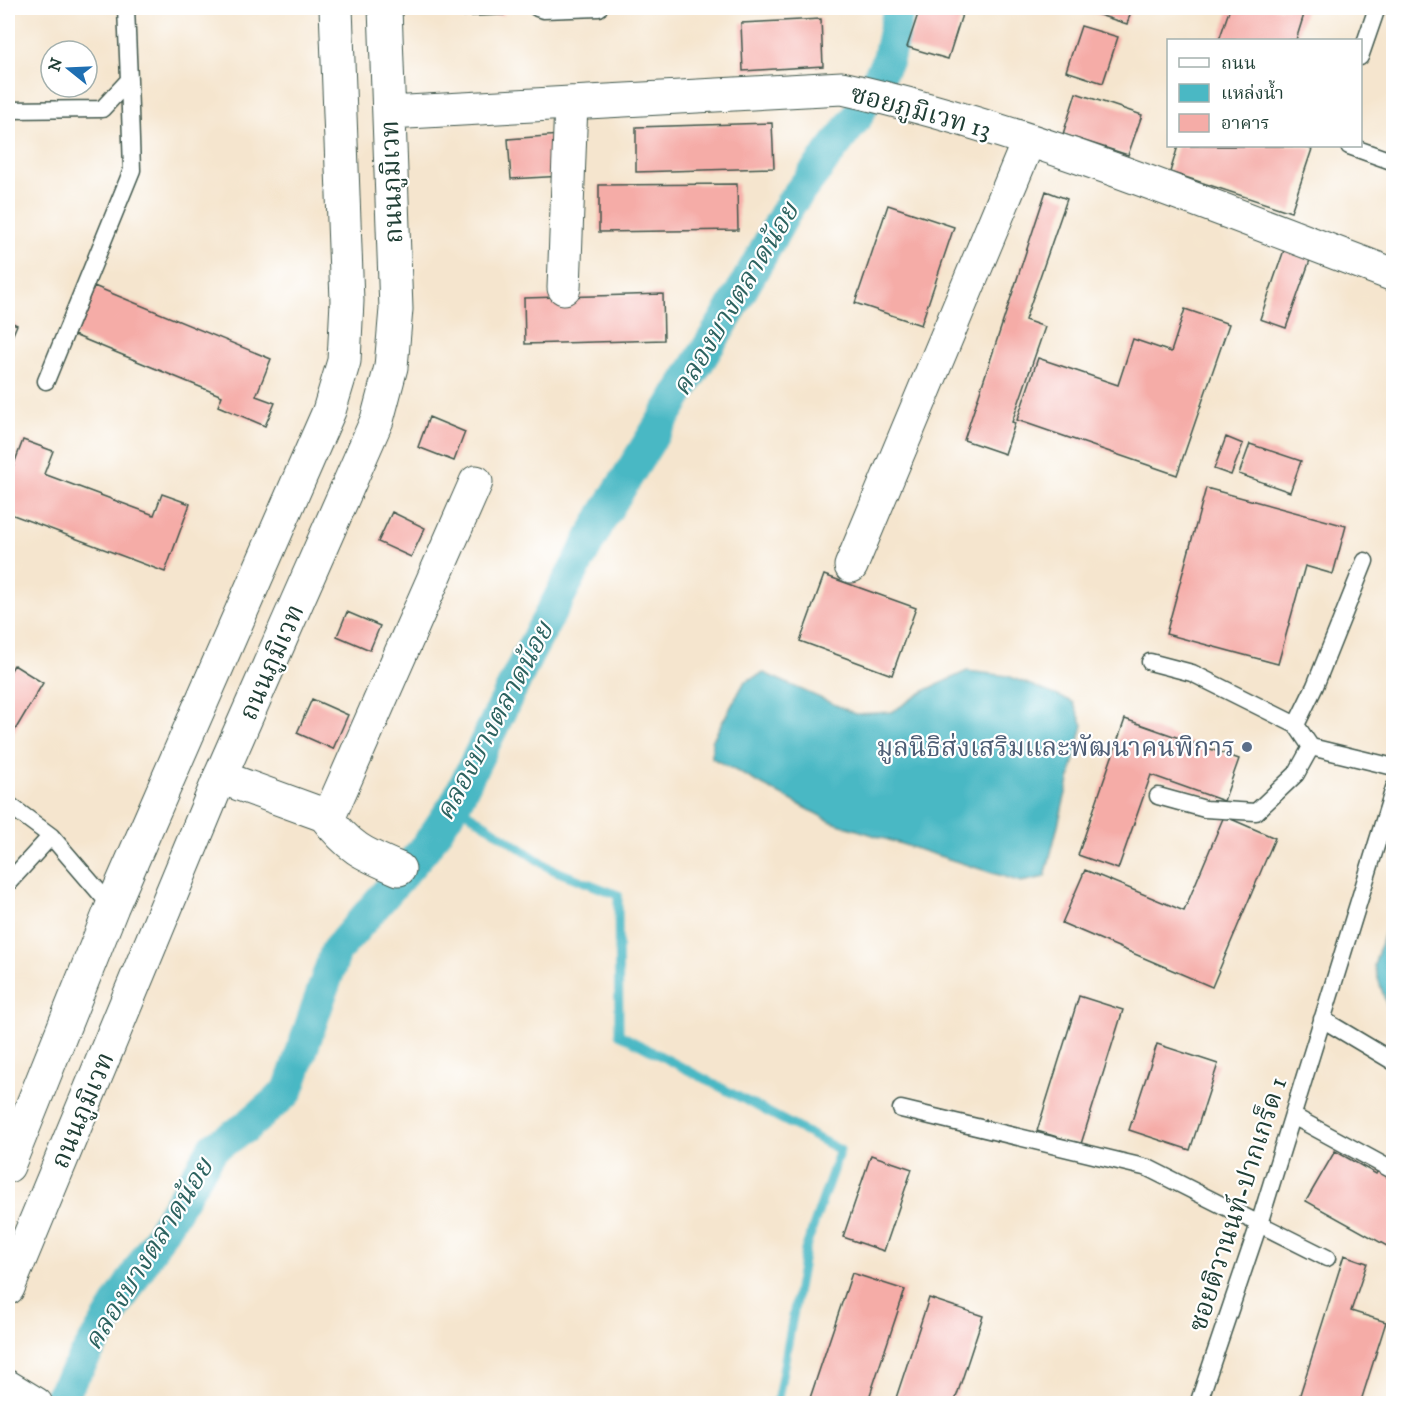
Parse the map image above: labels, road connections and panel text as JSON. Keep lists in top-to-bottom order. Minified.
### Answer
{"streets":{"street":["ซอยภูมิเวท 13","ถนนภูมิเวท"],"lane":["ซอยติวานนท์-ปากเกร็ด 1"]},"crossings":[["ซอยภูมิเวท 13","ถนนภูมิเวท"]],"water":["คลองบางตลาดน้อย"],"places":["มูลนิธิส่งเสริมและพัฒนาคนพิการ"],"legend":["ถนน","แหล่งน้ำ","อาคาร"],"north":"left"}
